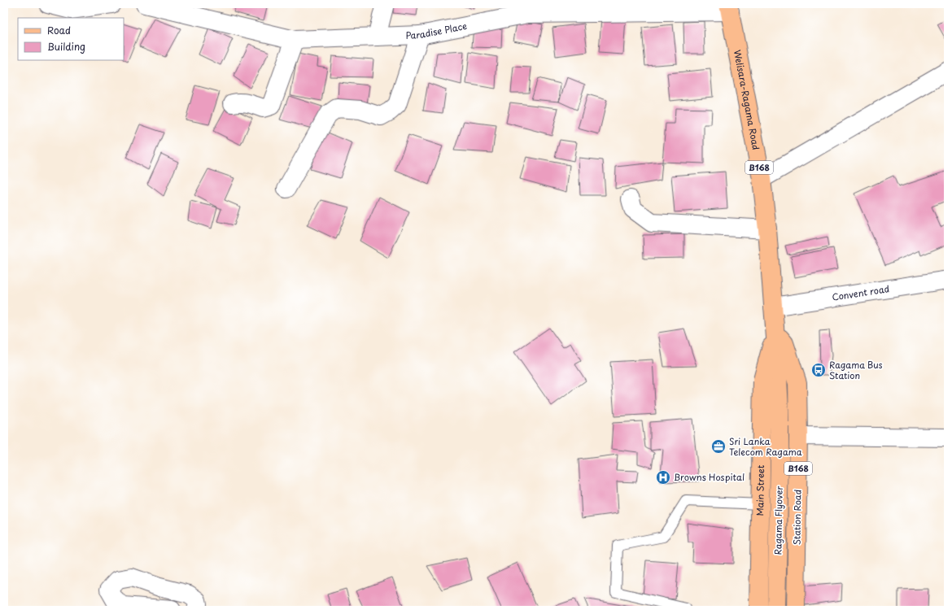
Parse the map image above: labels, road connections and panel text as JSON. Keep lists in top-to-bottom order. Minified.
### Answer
{"streets":{"main road":["Welisara-Ragama Road","B168","Main Street","Station Road","Ragama Flyover"],"street":["Paradise Place","Convent road"]},"crossings":[["Paradise Place","Welisara-Ragama Road"],["Welisara-Ragama Road","Convent road"],["Welisara-Ragama Road","Main Street"],["Welisara-Ragama Road","Station Road"],["Welisara-Ragama Road","Ragama Flyover"],["Main Street","Station Road"],["Main Street","Ragama Flyover"],["Station Road","Ragama Flyover"]],"places":{"bus stop":["Ragama Bus Station"],"office":["Sri Lanka Telecom Ragama"],"hospital":["Browns Hospital"]},"legend":["Road","Building"]}
